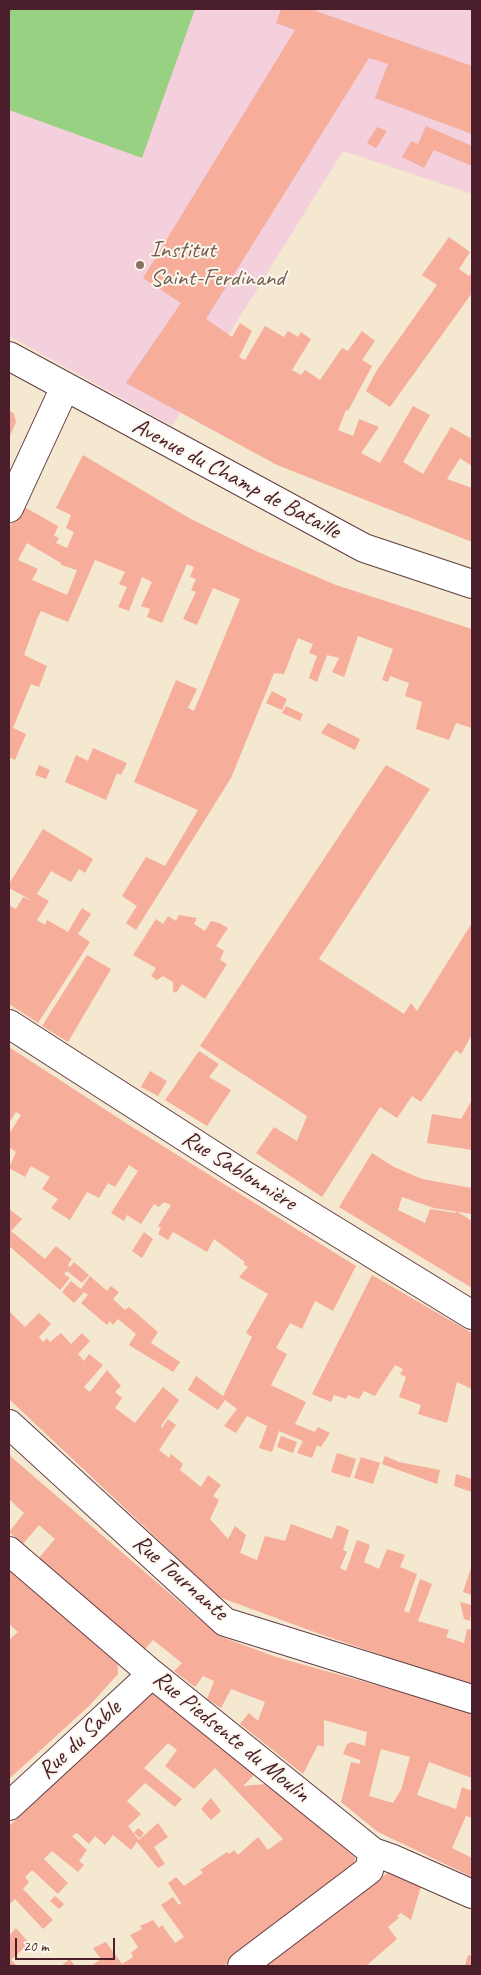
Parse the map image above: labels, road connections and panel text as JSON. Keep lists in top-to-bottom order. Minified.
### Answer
{"streets":{"street":["Avenue du Champ de Bataille","Rue Sablonnière","Rue Tournante","Rue Piedsente du Moulin","Rue du Sable"]},"crossings":[["Rue Piedsente du Moulin","Rue du Sable"]],"places":["Institut Saint-Ferdinand"],"scale_bar":"20 m"}
